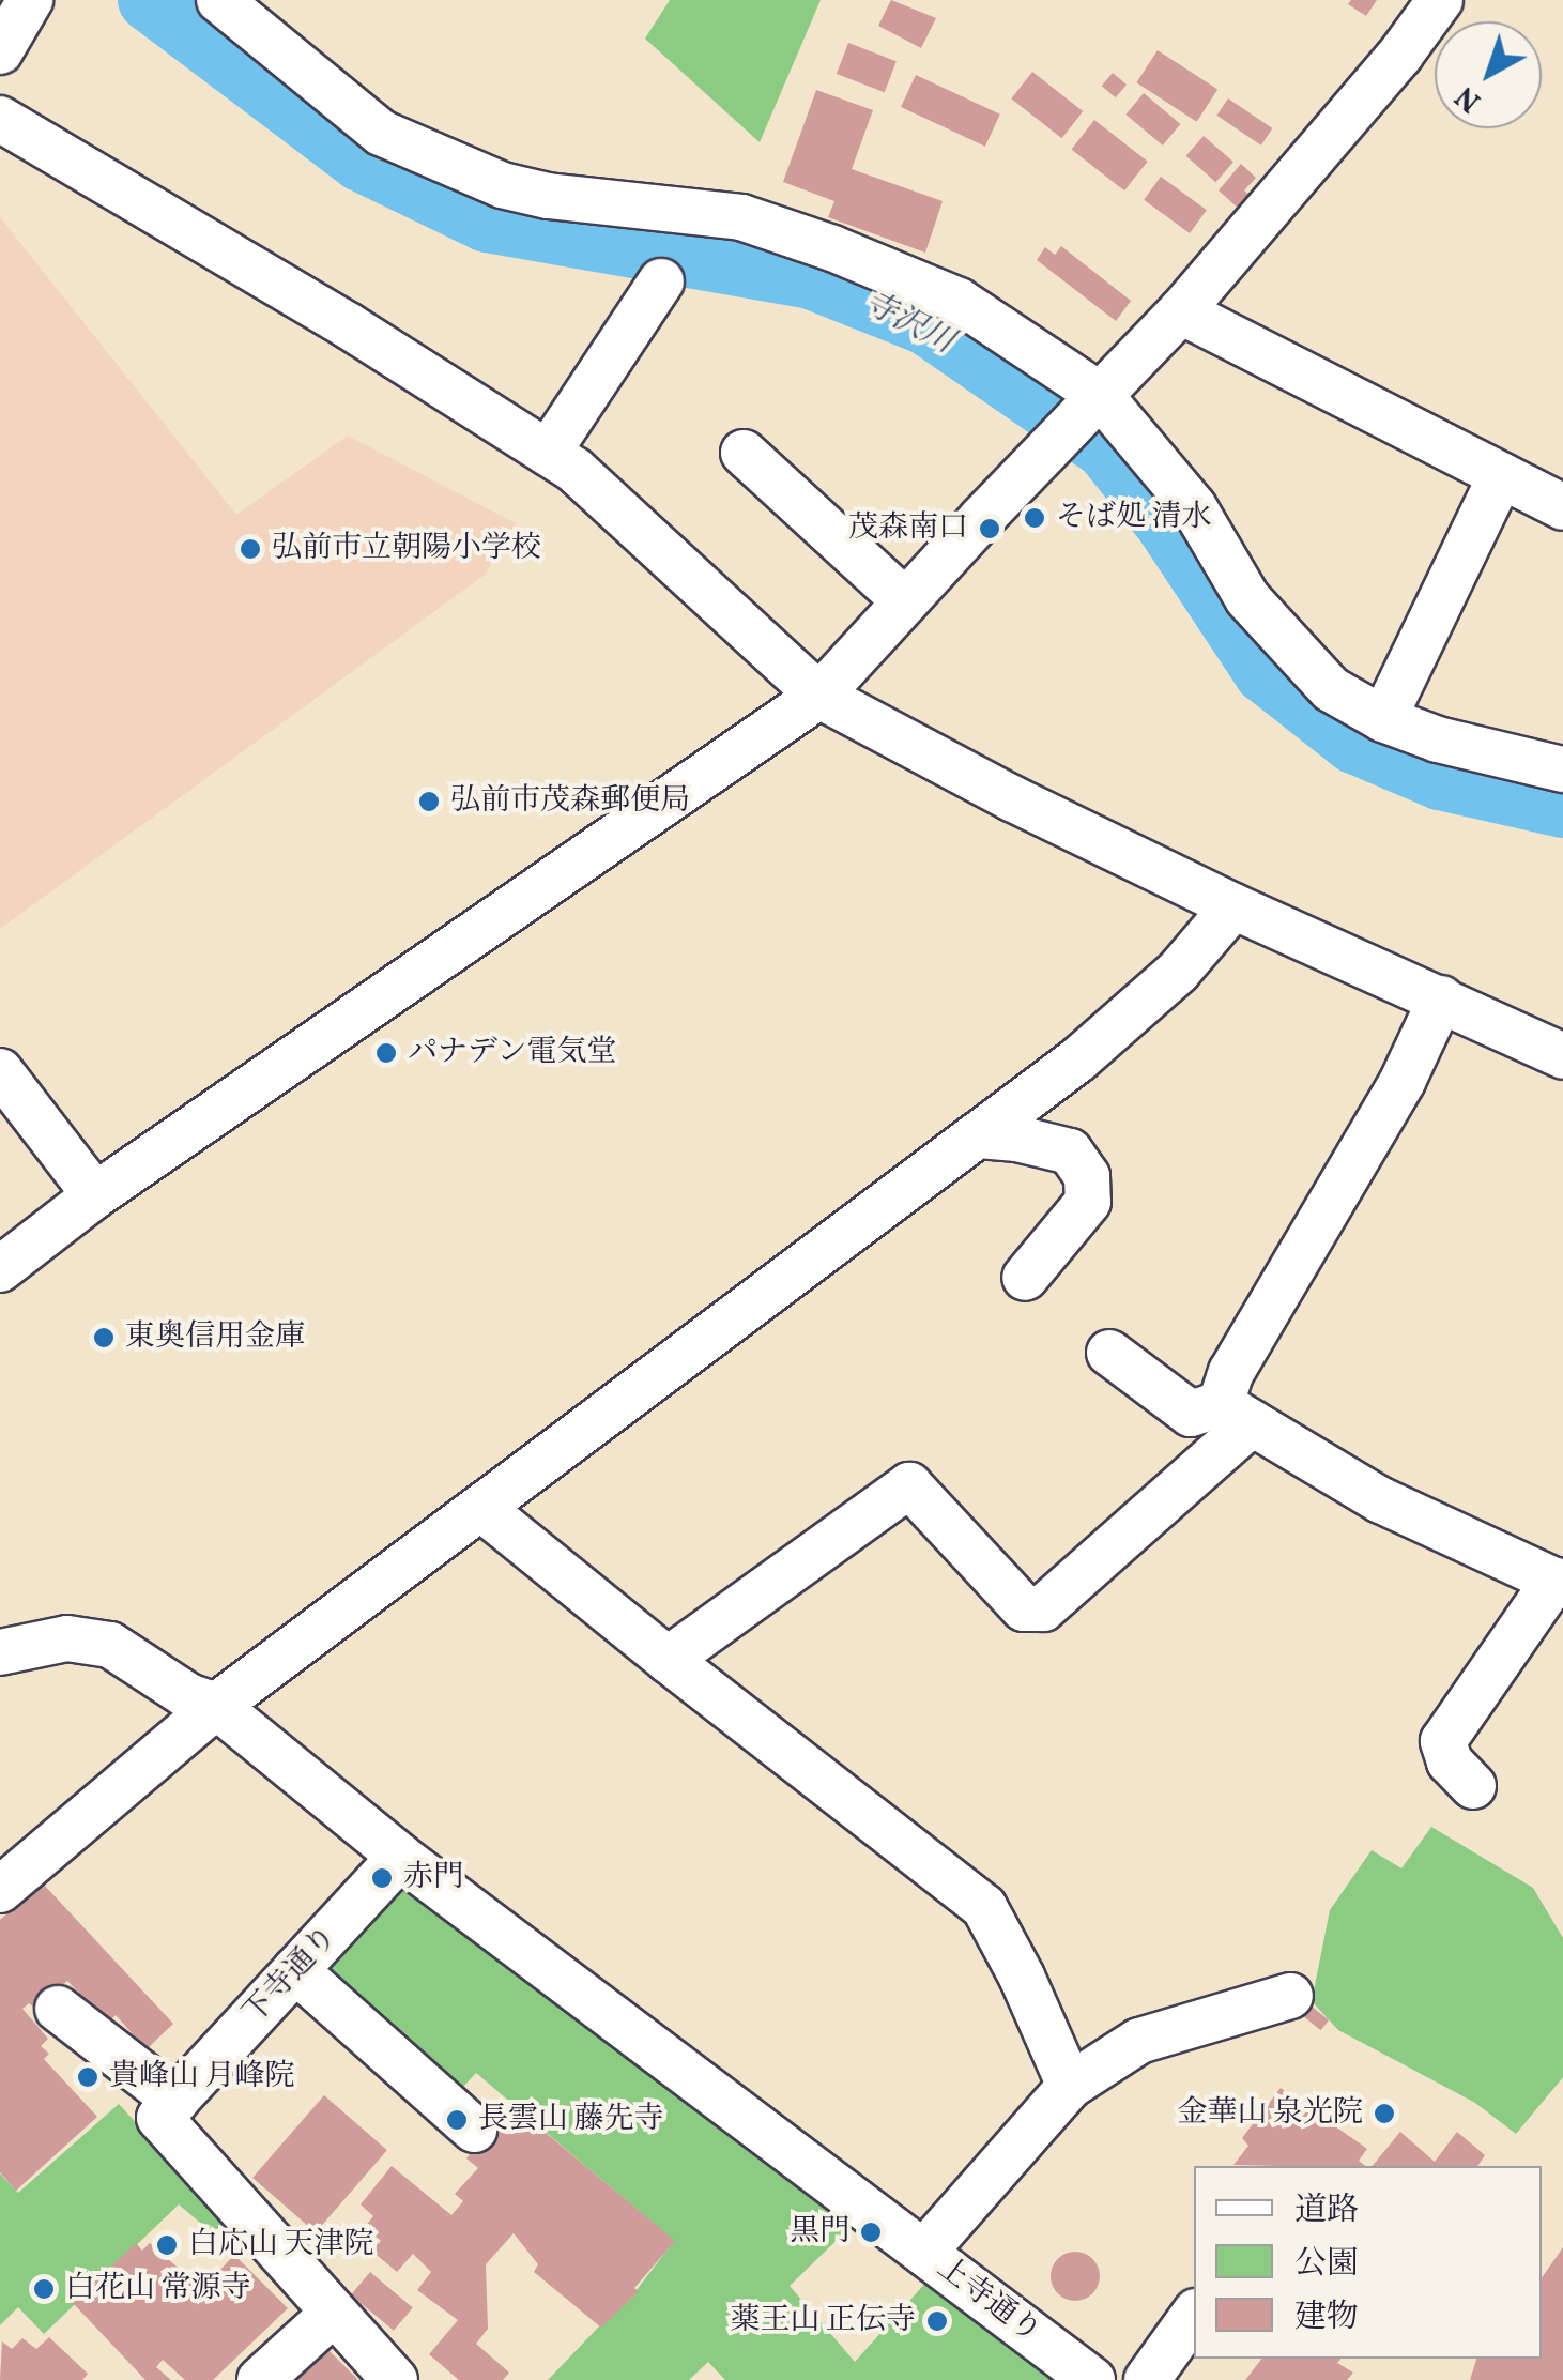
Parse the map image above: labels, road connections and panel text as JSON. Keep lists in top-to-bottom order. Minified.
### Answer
{"streets":{"street":["下寺通り","上寺通り"]},"crossings":[["下寺通り","上寺通り"]],"water":["寺沢川"],"places":["そば処 清水","茂森南口","弘前市立朝陽小学校","弘前市茂森郵便局","パナデン電気堂","東奥信用金庫","赤門","貴峰山 月峰院","金華山 泉光院","長雲山 藤先寺","黒門","白応山 天津院","白花山 常源寺","薬王山 正伝寺"],"legend":["道路","公園","建物"],"north":"bottom left"}
